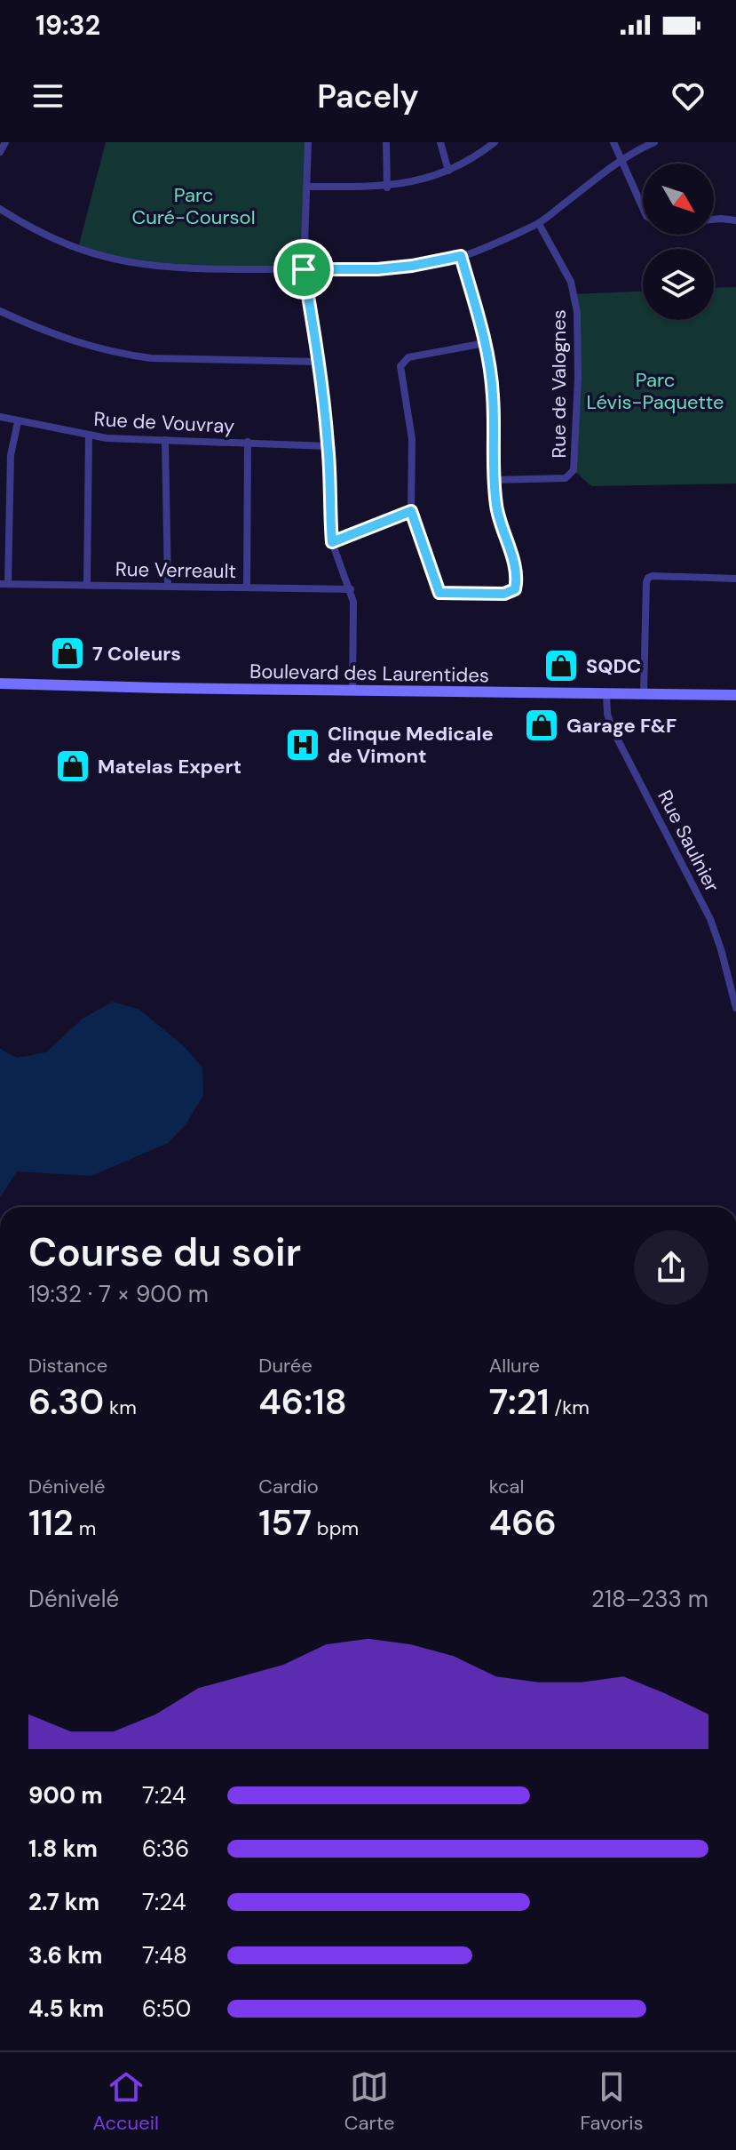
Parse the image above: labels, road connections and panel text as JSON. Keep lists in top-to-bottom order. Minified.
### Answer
{"streets":{"main road":["Boulevard des Laurentides"],"street":["Rue de Valognes","Rue de Vouvray","Rue Verreault","Rue Saulnier"]},"crossings":[["Boulevard des Laurentides","Rue Saulnier"]],"parks":["Parc Curé-Coursol","Parc Lévis-Paquette"],"places":{"shop":["7 Coleurs","SQDC","Garage F&F","Matelas Expert"],"hospital":["Clinque Medicale de Vimont"]},"north":"bottom right","page":{"status":"19:32","header":"Pacely","heading":["Course du soir","19:32 · 7 × 900 m"],"stats":[["Distance","6.30 km"],["Durée","46:18"],["Allure","7:21 /km"],["Dénivelé","112 m"],["Cardio","157 bpm"],["kcal","466"]],"chart":["Dénivelé","218–233 m"],"list":[{"name":"900 m","note":"7:24"},{"name":"1.8 km","note":"6:36"},{"name":"2.7 km","note":"7:24"},{"name":"3.6 km","note":"7:48"},{"name":"4.5 km","note":"6:50"}],"tabs":["Accueil","Carte","Favoris"]}}
